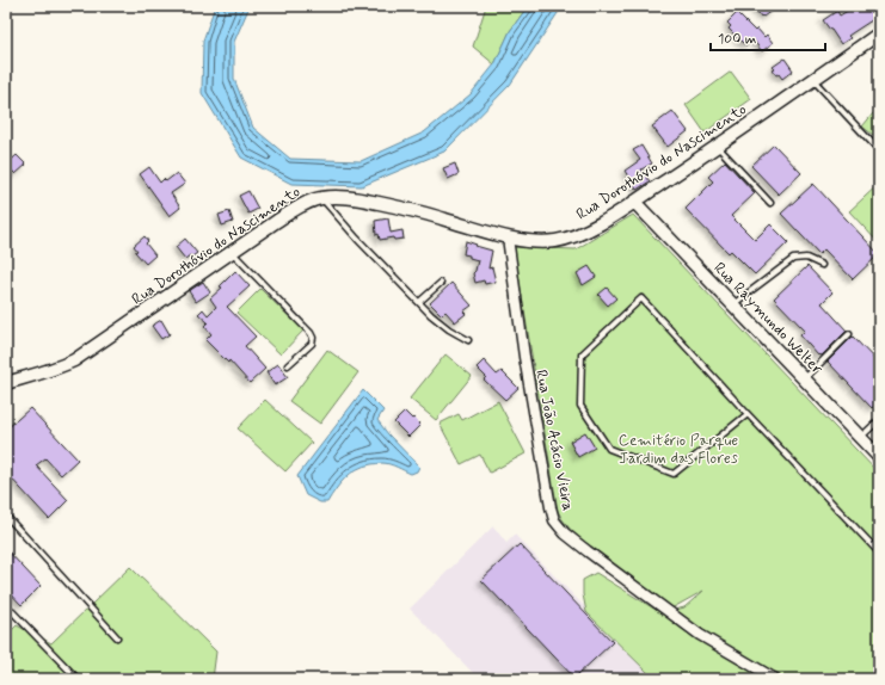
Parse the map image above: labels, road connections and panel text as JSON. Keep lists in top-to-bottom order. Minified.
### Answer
{"streets":{"street":["Rua Dorothóvio do Nascimento","Rua Raymundo Welter","Rua João Acácio Vieira"]},"crossings":[["Rua Dorothóvio do Nascimento","Rua Raymundo Welter"],["Rua Dorothóvio do Nascimento","Rua João Acácio Vieira"]],"parks":["Cemitério Parque Jardim das Flores"],"scale_bar":"100 m"}
